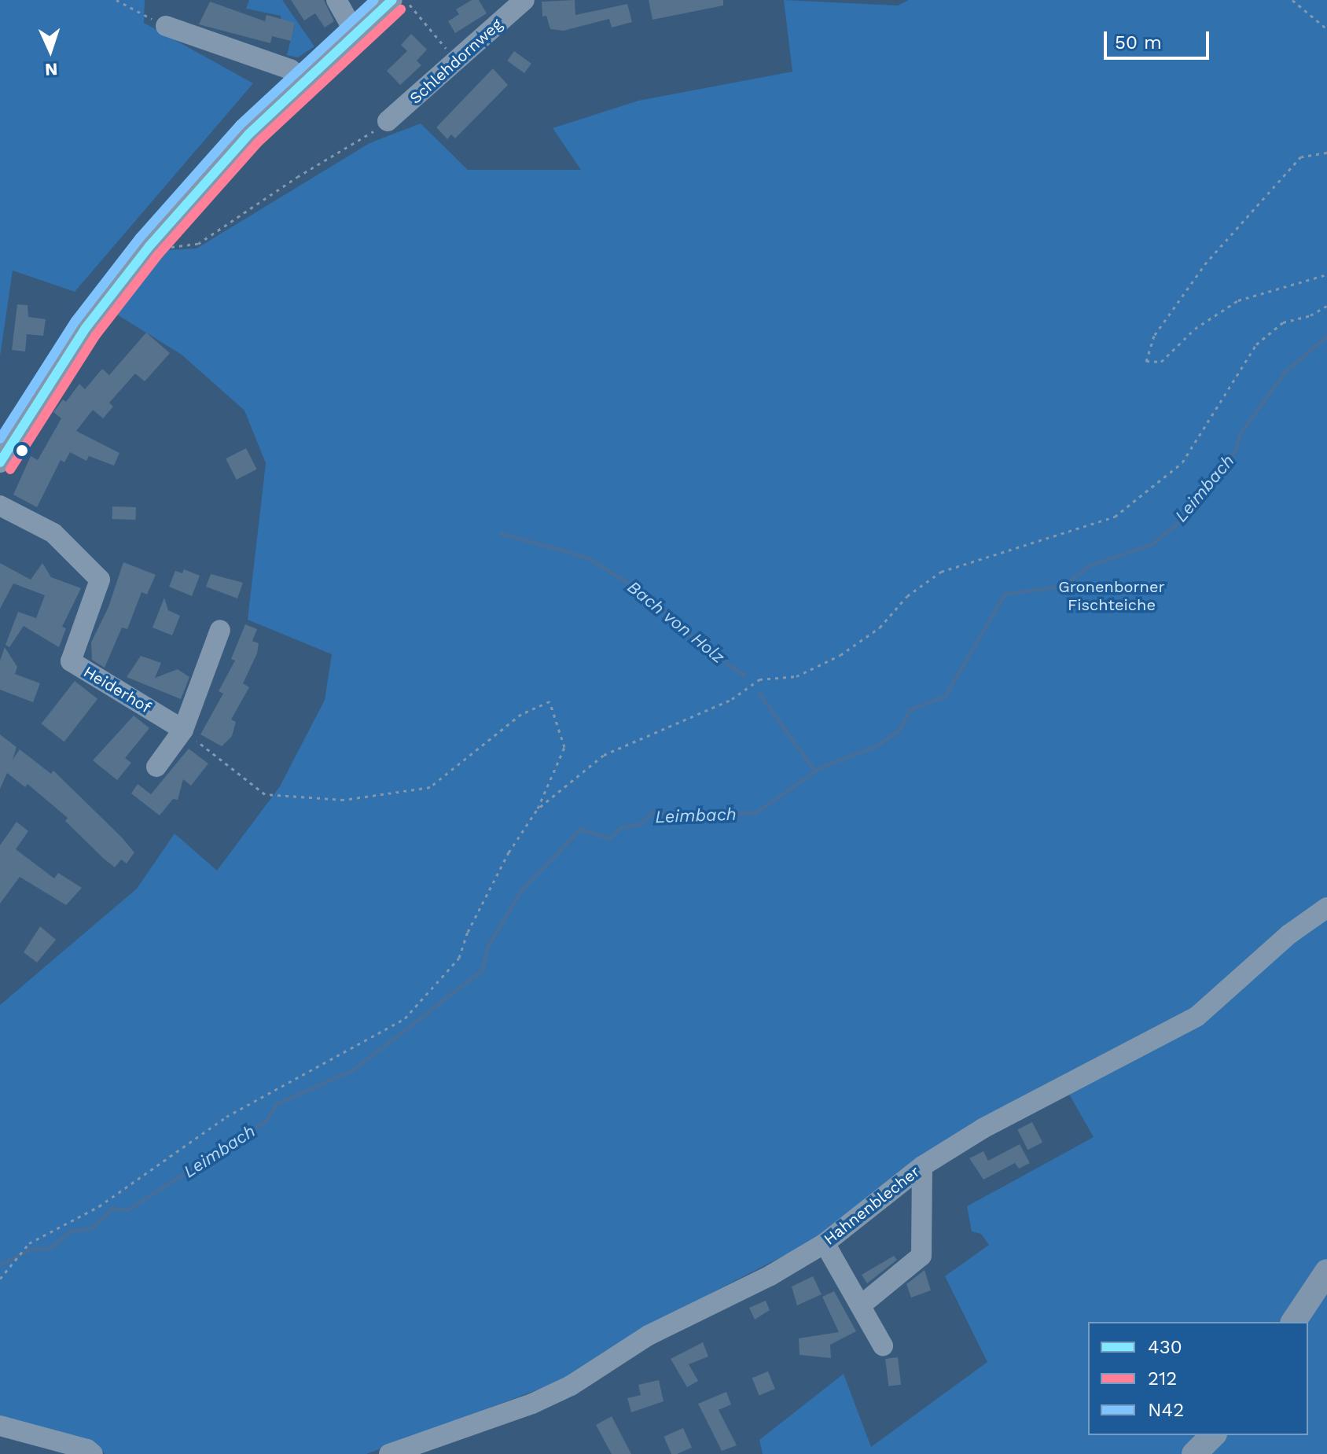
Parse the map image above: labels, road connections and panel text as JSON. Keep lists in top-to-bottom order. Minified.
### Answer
{"streets":{"street":["Schlehdornweg","Heiderhof","Hahnenblecher"]},"water":["Leimbach","Bach von Holz"],"parks":["Gronenborner Fischteiche"],"lines":["transit line 430","transit line N42","transit line 212"],"legend":["430","212","N42"],"scale_bar":"50 m","north":"bottom"}
